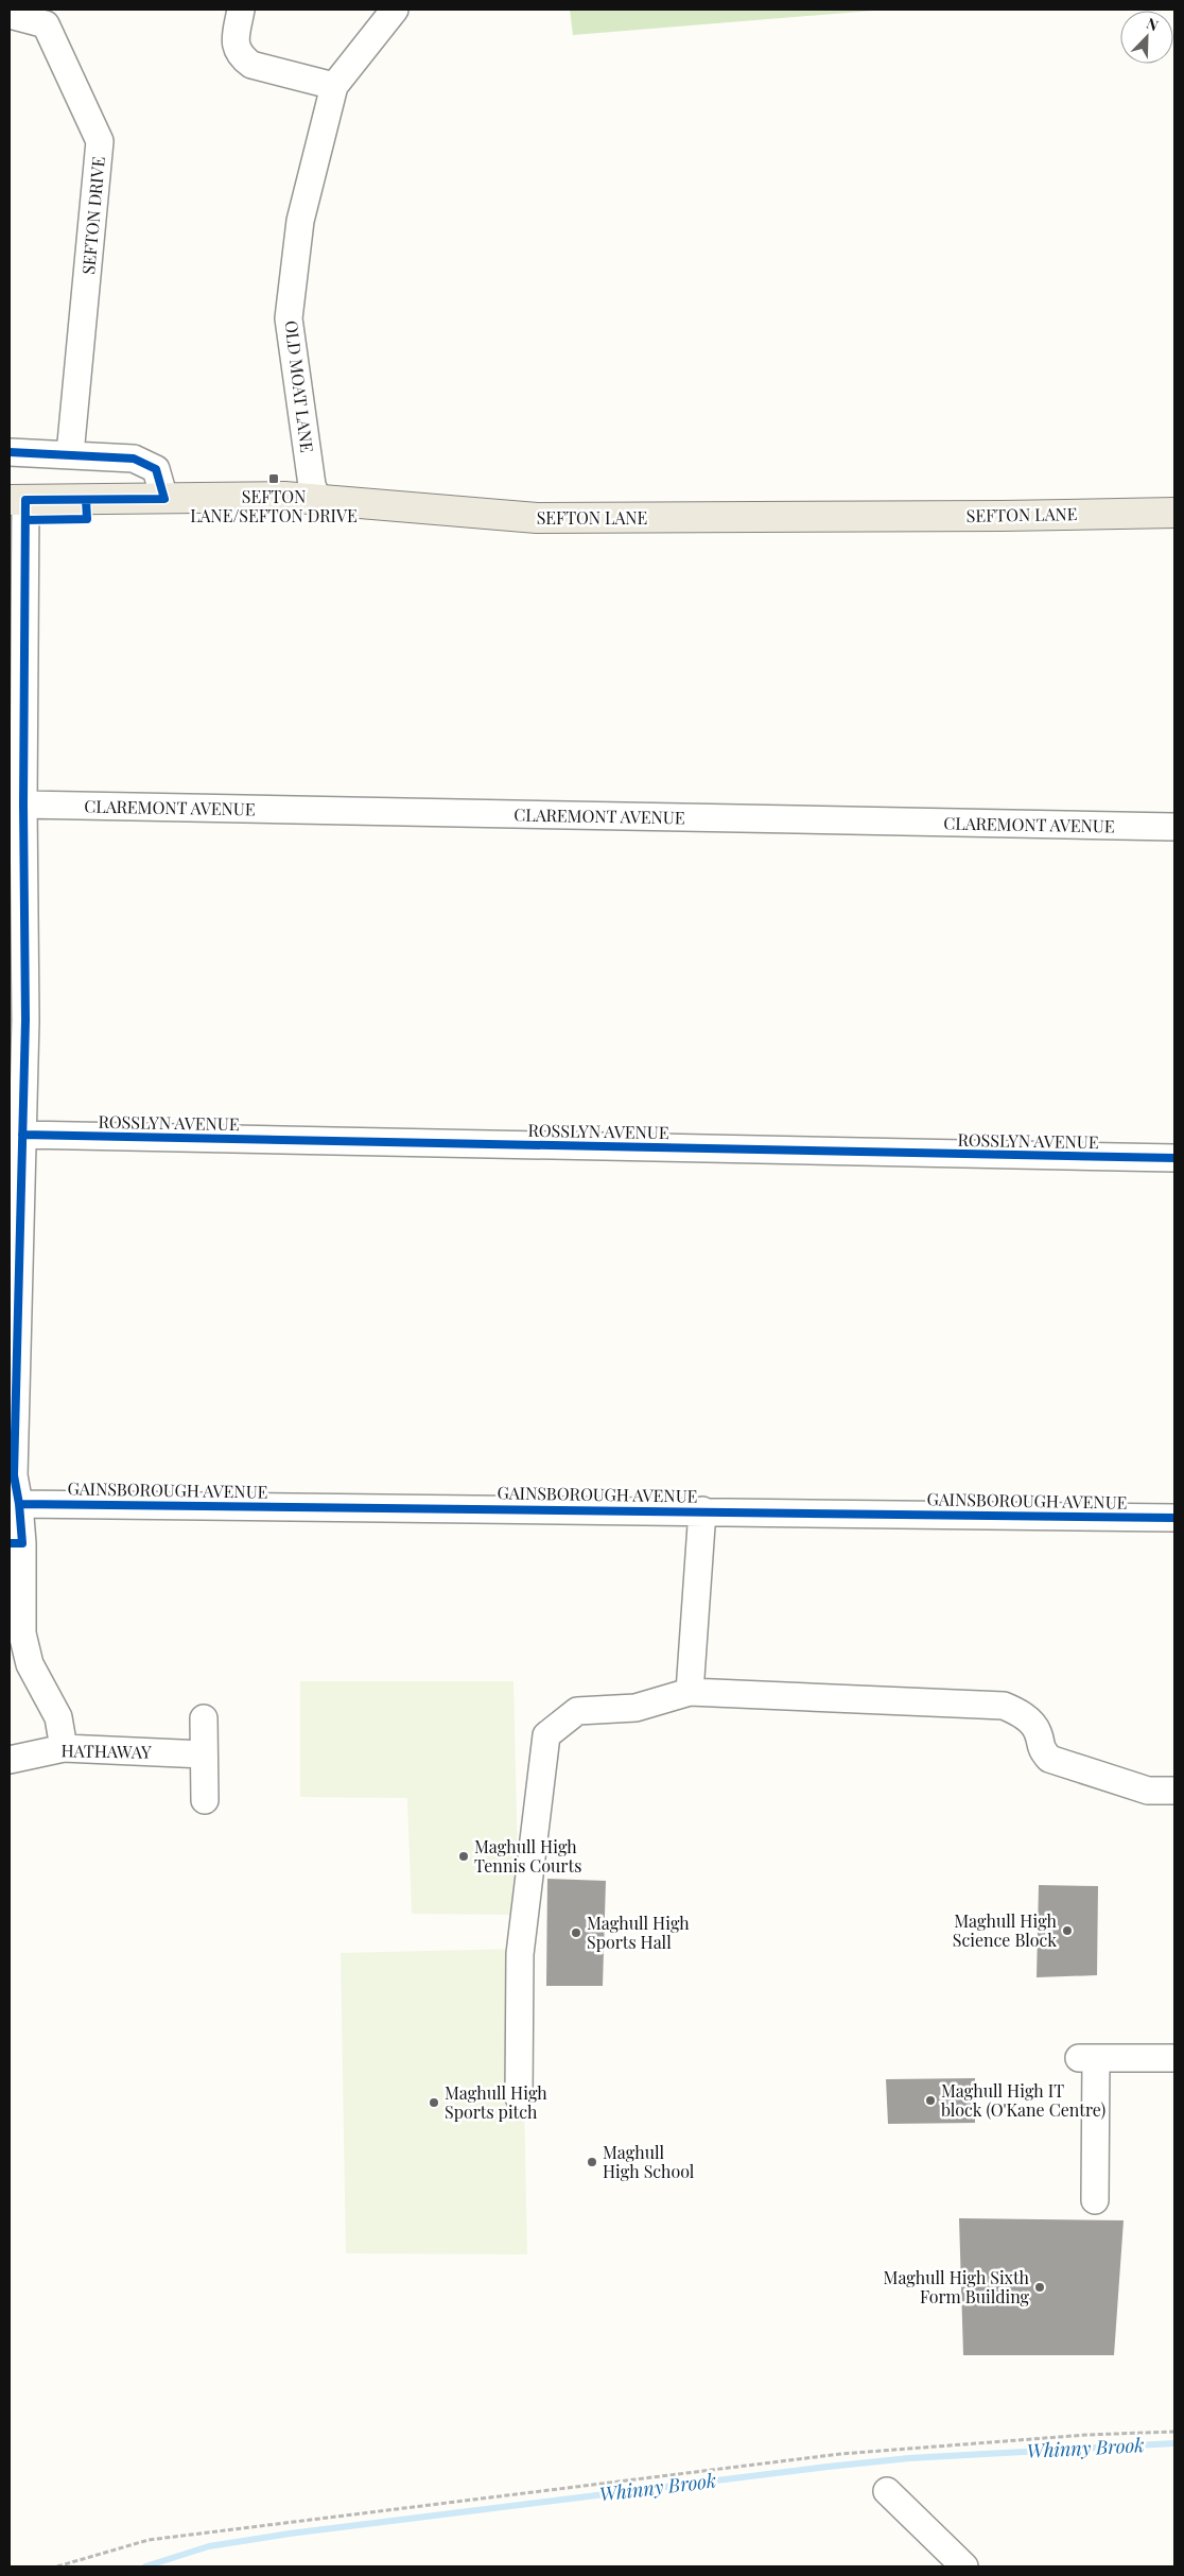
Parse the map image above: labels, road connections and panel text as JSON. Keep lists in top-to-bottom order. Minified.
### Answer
{"streets":{"main road":["SEFTON LANE"],"street":["SEFTON DRIVE","OLD MOAT LANE","CLAREMONT AVENUE","ROSSLYN AVENUE","GAINSBOROUGH AVENUE","HATHAWAY"]},"crossings":[["OLD MOAT LANE","SEFTON LANE"]],"water":["Whinny Brook"],"places":{"transit":["SEFTON LANE/SEFTON DRIVE"],"other":["Maghull High Tennis Courts","Maghull High Science Block","Maghull High Sports Hall","Maghull High IT block (O'Kane Centre)","Maghull High Sports pitch","Maghull High School","Maghull High Sixth Form Building"]},"north":"top right"}
